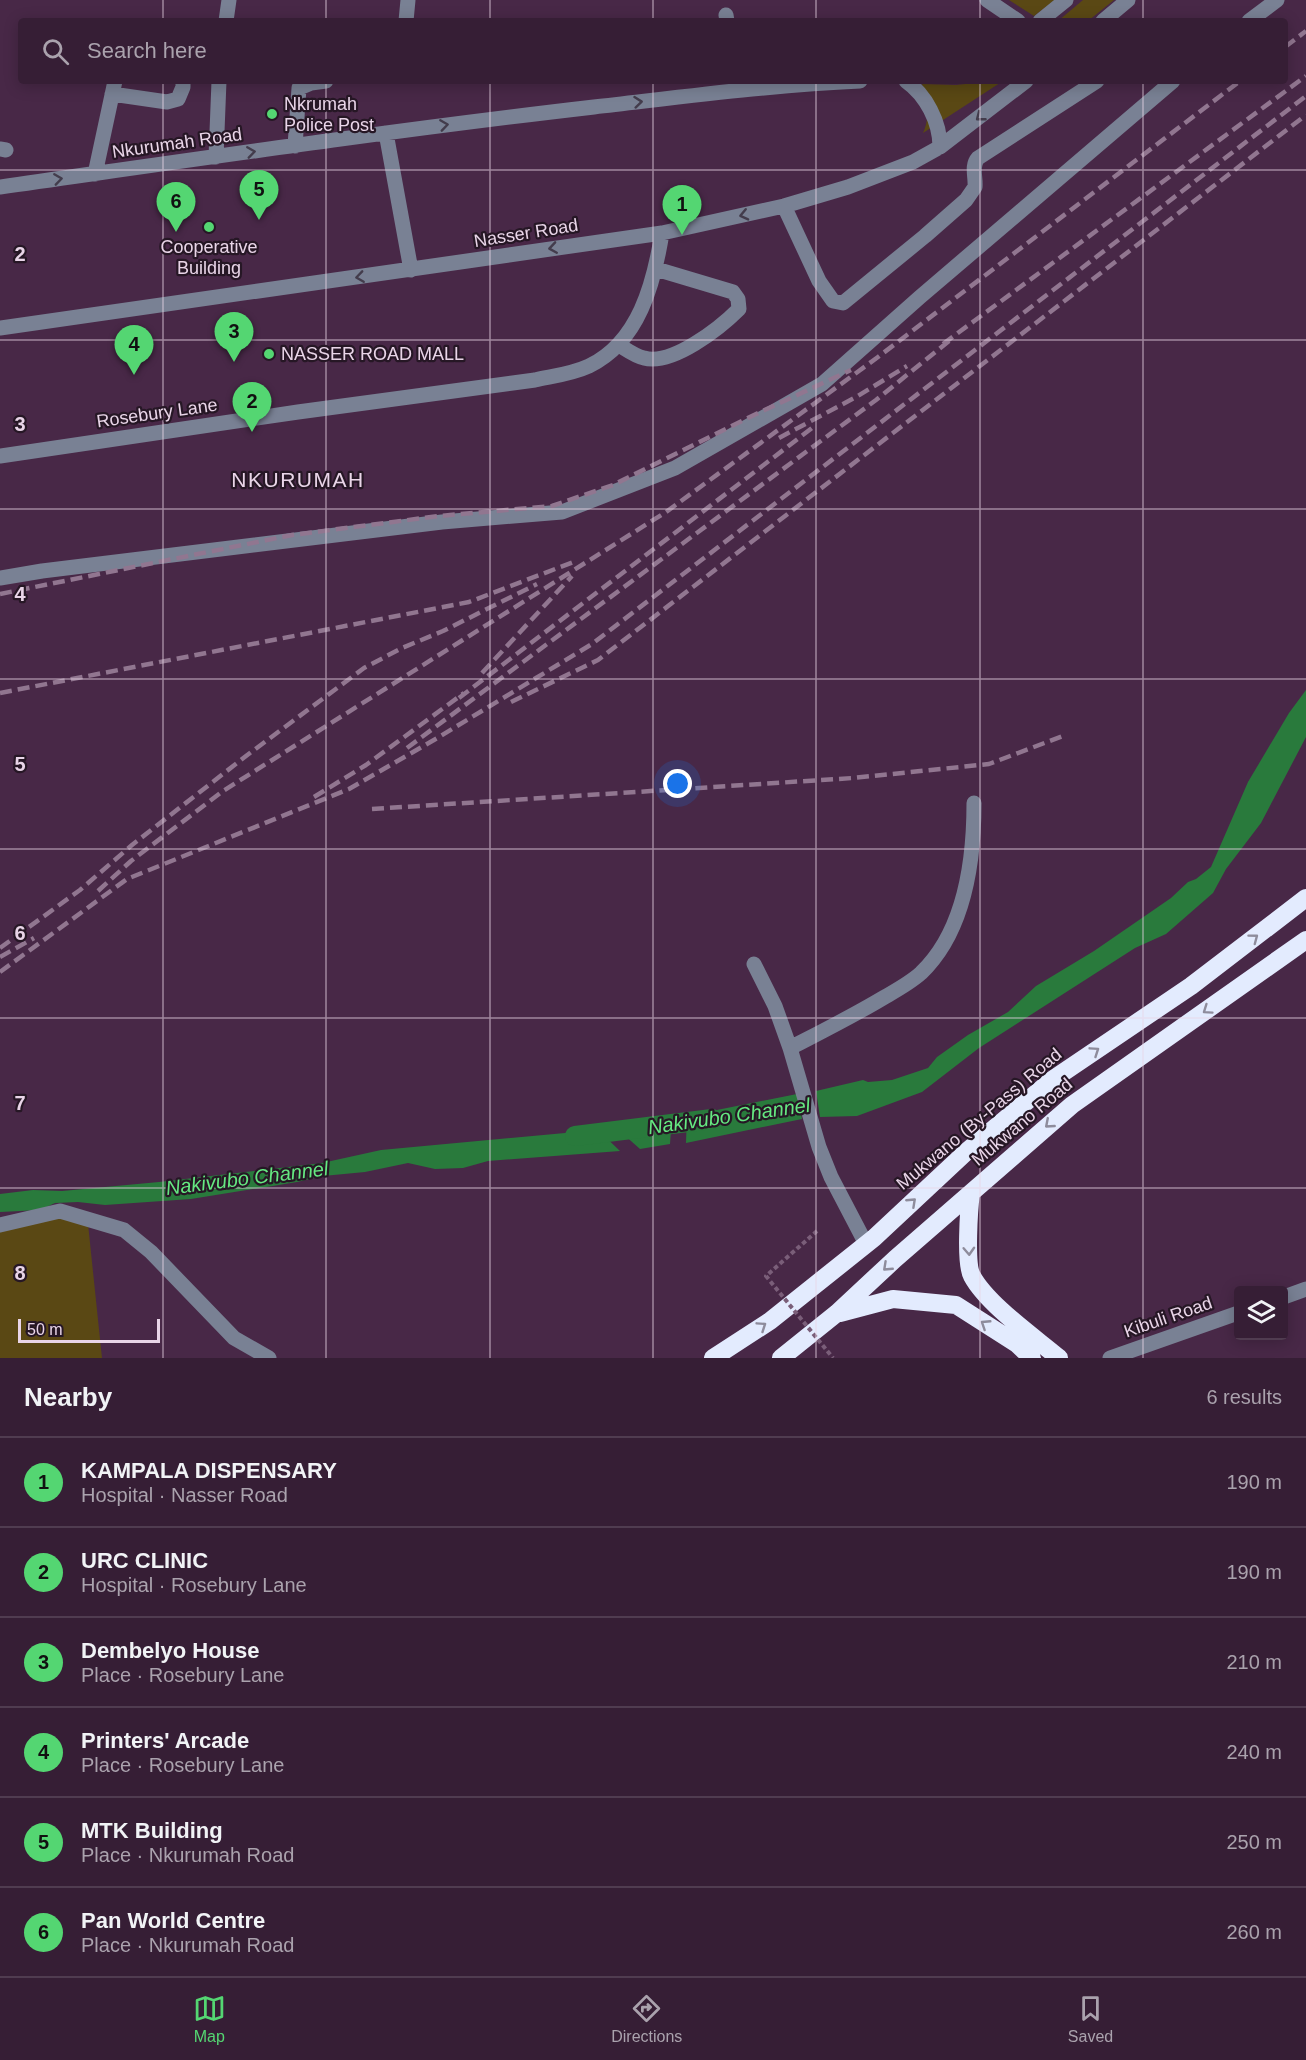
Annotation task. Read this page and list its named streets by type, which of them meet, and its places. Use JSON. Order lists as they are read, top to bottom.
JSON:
{
  "streets": {
    "highway": ["Mukwano (By-Pass) Road", "Mukwano Road"],
    "street": [
      "Nkurumah Road",
      "Nasser Road",
      "Rosebury Lane",
      "Kibuli Road"
    ]
  },
  "crossings": [
    ["Nasser Road", "Rosebury Lane"]
  ],
  "one_way": [
    "Nkurumah Road",
    "Nasser Road",
    "Mukwano (By-Pass) Road",
    "Mukwano Road"
  ],
  "districts": ["NKURUMAH"],
  "water": ["Nakivubo Channel"],
  "places": ["Nkrumah Police Post", "Cooperative Building", "NASSER ROAD MALL"],
  "scale_bar": "50 m",
  "page": {
    "search": "Search here",
    "pins": [
      "5",
      "6",
      "1",
      "3",
      "4",
      "2"
    ],
    "scale": "50 m",
    "heading": ["Nearby", "6 results"],
    "list": [
      {
        "mark": "1",
        "name": "KAMPALA DISPENSARY",
        "note": "Hospital · Nasser Road",
        "value": "190 m"
      },
      {
        "mark": "2",
        "name": "URC CLINIC",
        "note": "Hospital · Rosebury Lane",
        "value": "190 m"
      },
      {
        "mark": "3",
        "name": "Dembelyo House",
        "note": "Place · Rosebury Lane",
        "value": "210 m"
      },
      {
        "mark": "4",
        "name": "Printers' Arcade",
        "note": "Place · Rosebury Lane",
        "value": "240 m"
      },
      {
        "mark": "5",
        "name": "MTK Building",
        "note": "Place · Nkurumah Road",
        "value": "250 m"
      },
      {
        "mark": "6",
        "name": "Pan World Centre",
        "note": "Place · Nkurumah Road",
        "value": "260 m"
      }
    ],
    "nav": ["Map", "Directions", "Saved"]
  },
  "grid": {
    "rows": [
      "2",
      "3",
      "4",
      "5",
      "6",
      "7",
      "8"
    ]
  }
}
